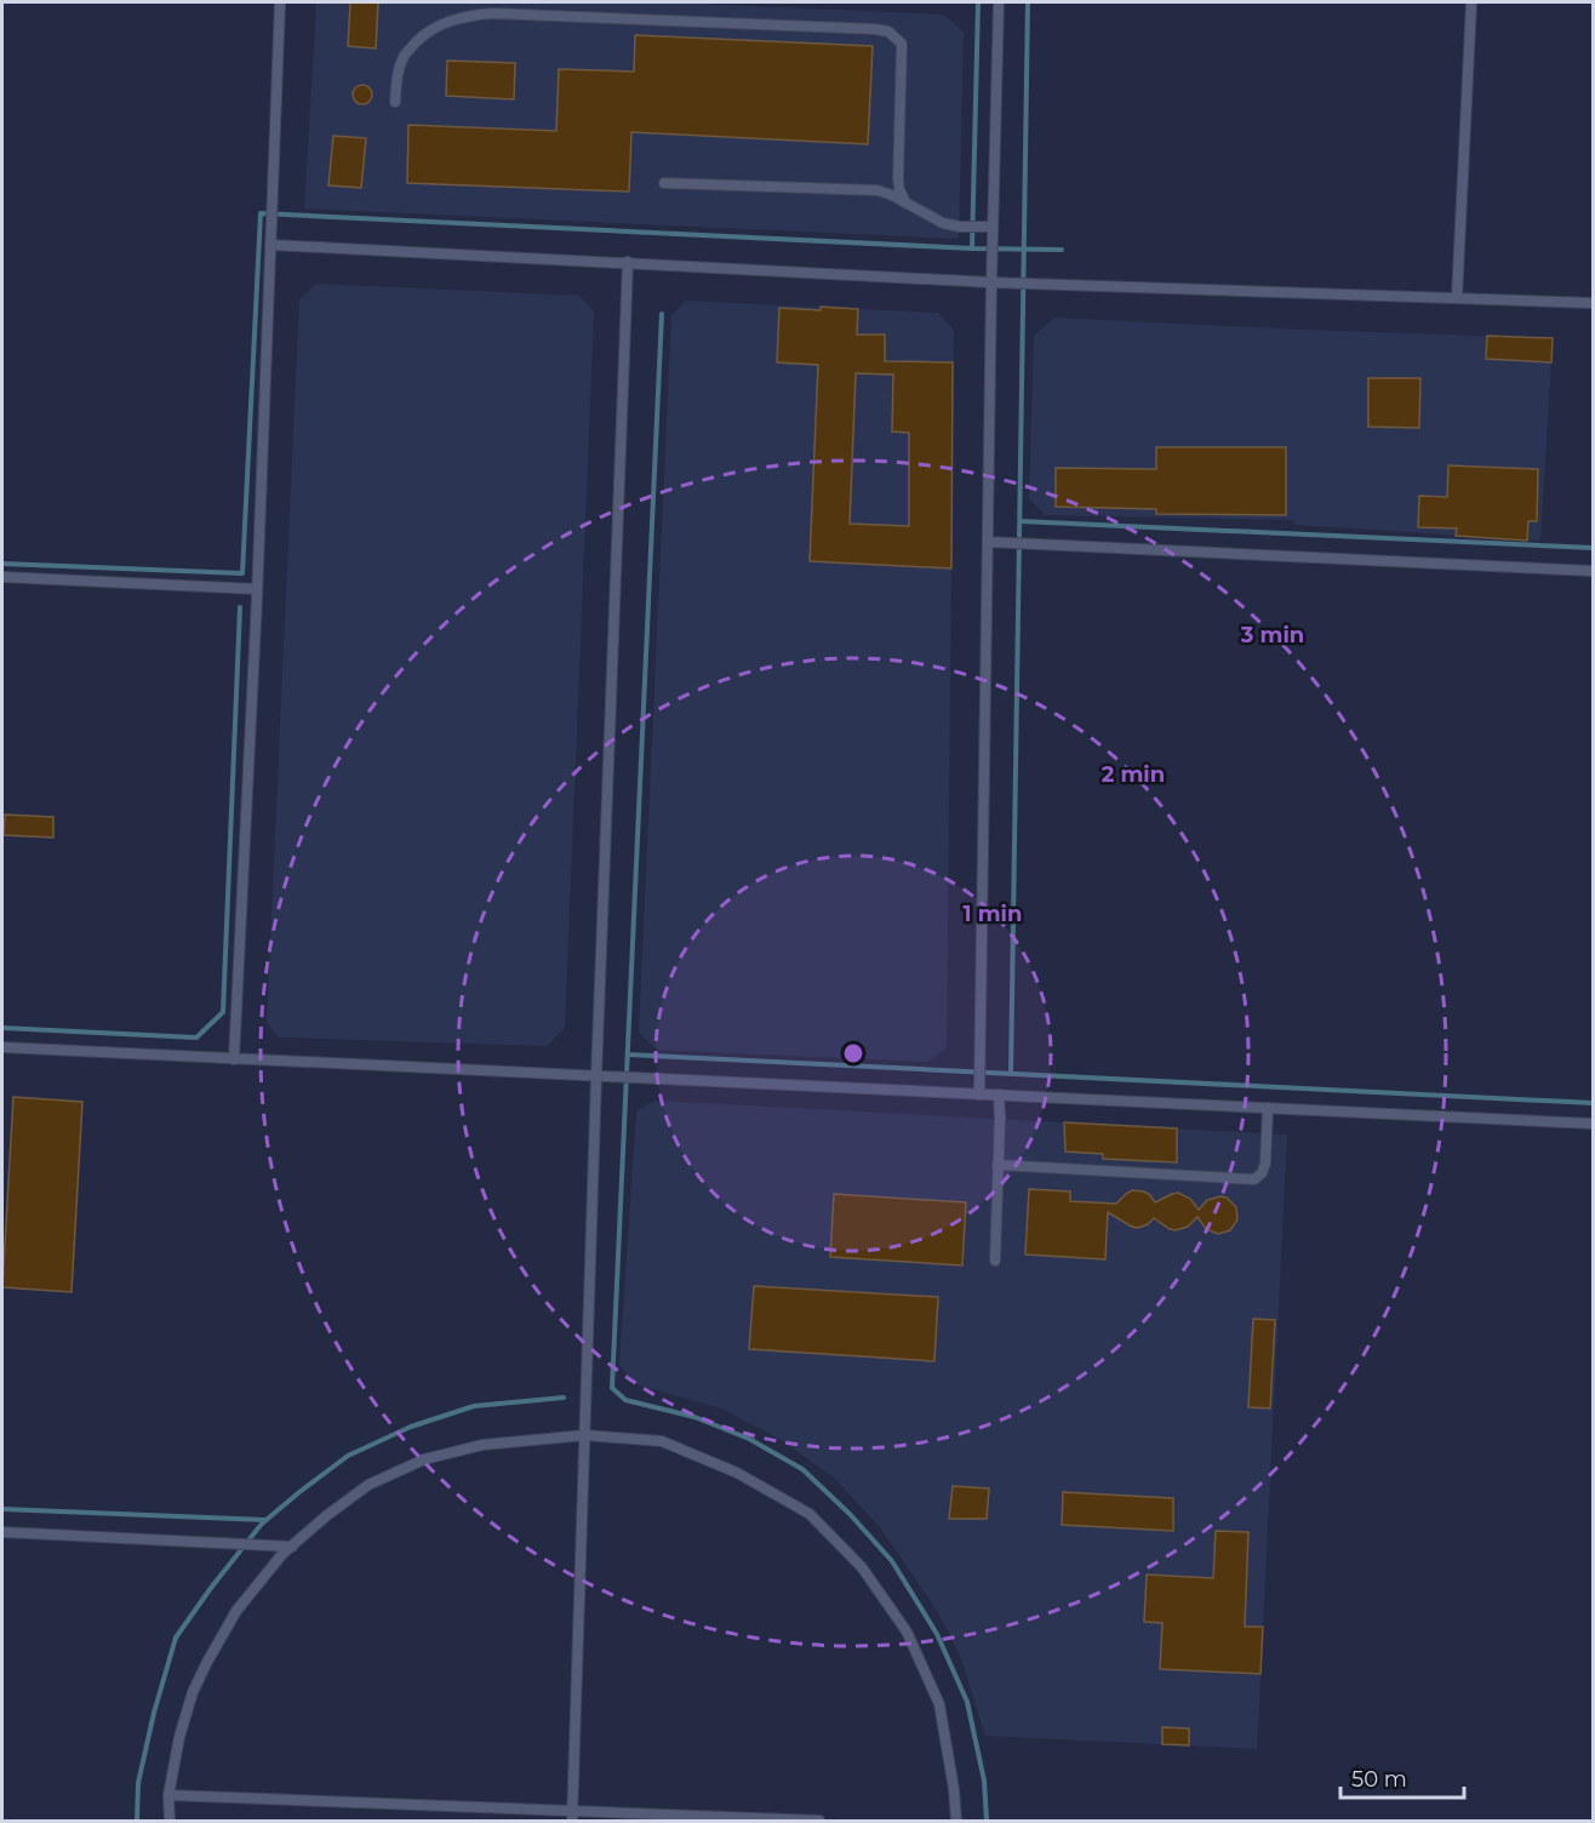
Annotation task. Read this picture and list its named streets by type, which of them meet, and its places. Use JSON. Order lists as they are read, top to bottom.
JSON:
{
  "scale_bar": "50 m",
  "rings": ["3 min", "2 min", "1 min"]
}
